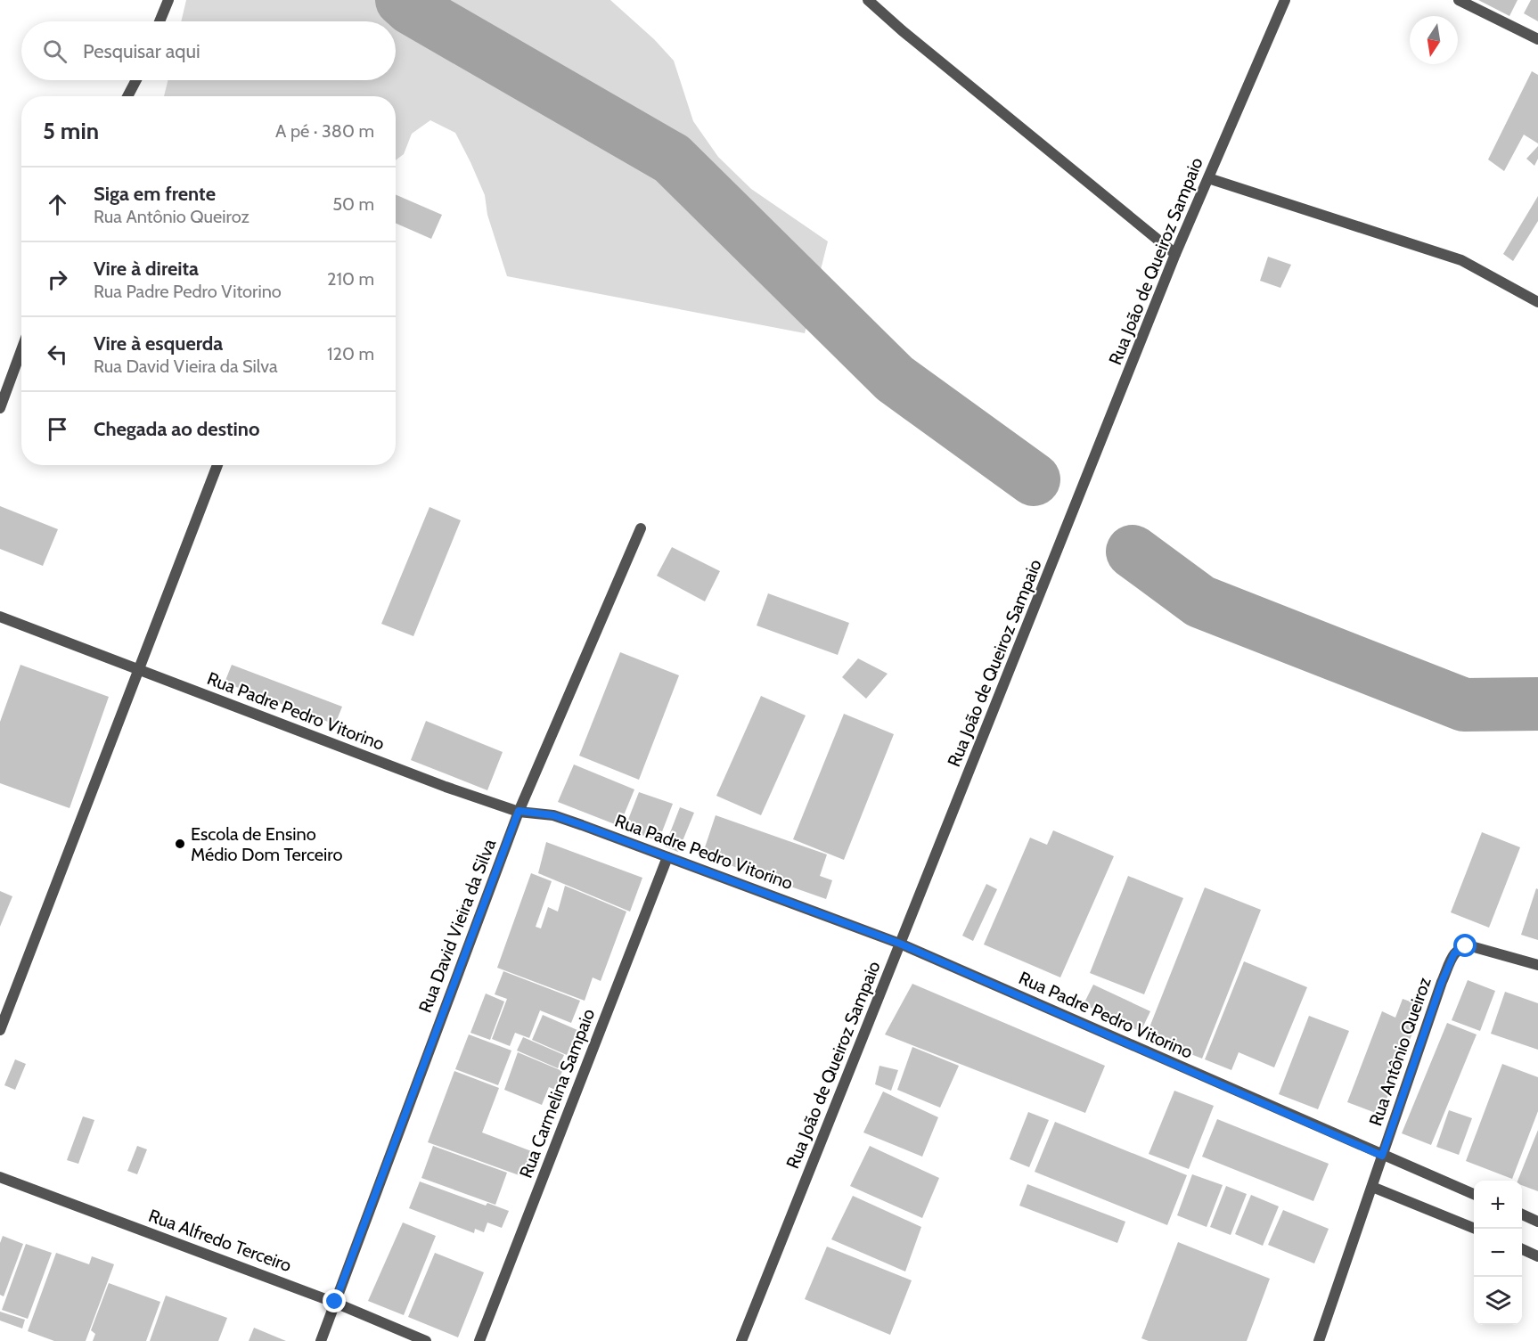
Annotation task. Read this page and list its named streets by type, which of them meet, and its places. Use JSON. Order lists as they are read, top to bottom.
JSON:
{
  "streets": {
    "street": [
      "Rua João de Queiroz Sampaio",
      "Rua Padre Pedro Vitorino",
      "Rua David Vieira da Silva",
      "Rua Antônio Queiroz",
      "Rua Carmelina Sampaio",
      "Rua Alfredo Terceiro"
    ]
  },
  "crossings": [
    ["Rua João de Queiroz Sampaio", "Rua Padre Pedro Vitorino"],
    ["Rua Padre Pedro Vitorino", "Rua David Vieira da Silva"],
    ["Rua Padre Pedro Vitorino", "Rua Antônio Queiroz"],
    ["Rua Padre Pedro Vitorino", "Rua Carmelina Sampaio"],
    ["Rua David Vieira da Silva", "Rua Alfredo Terceiro"]
  ],
  "places": ["Escola de Ensino Médio Dom Terceiro"],
  "north": "bottom",
  "page": {
    "search": "Pesquisar aqui",
    "heading": ["5 min", "A pé · 380 m"],
    "list": [
      ["Siga em frente", "Rua Antônio Queiroz", "50 m"],
      ["Vire à direita", "Rua Padre Pedro Vitorino", "210 m"],
      ["Vire à esquerda", "Rua David Vieira da Silva", "120 m"],
      "Chegada ao destino"
    ],
    "map_buttons": ["+", "−"]
  }
}
